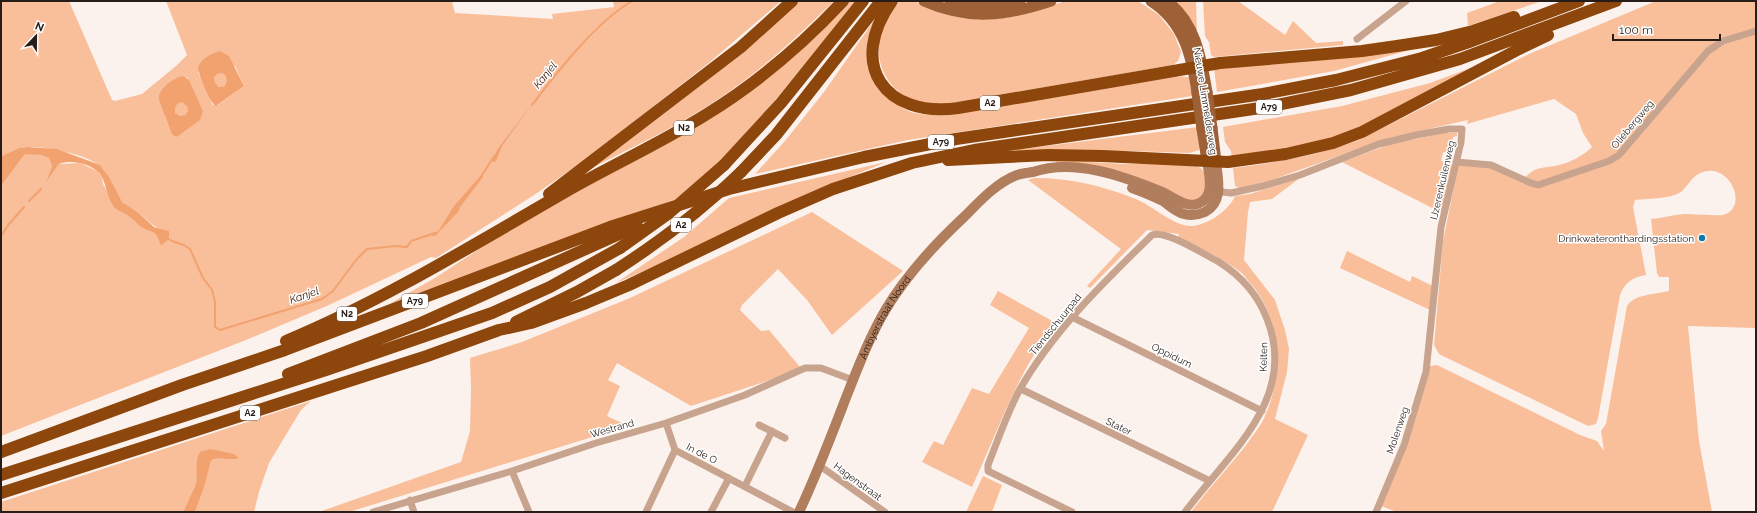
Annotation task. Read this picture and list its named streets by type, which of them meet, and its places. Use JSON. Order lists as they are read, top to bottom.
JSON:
{
  "streets": {
    "highway": ["A2", "A79", "N2"],
    "main road": ["Nieuwe Limmelderweg"],
    "street": [
      "Oliebergweg",
      "IJzerenkuilenweg",
      "Ambyerstraat Noord",
      "Tiendschuurpad",
      "Oppidum",
      "Kelten",
      "Stater",
      "Westrand",
      "Molenweg",
      "In de O",
      "Hagenstraat"
    ]
  },
  "crossings": [
    ["Nieuwe Limmelderweg", "A2"],
    ["Nieuwe Limmelderweg", "A79"],
    ["A2", "A79"],
    ["A79", "N2"],
    ["Oliebergweg", "IJzerenkuilenweg"],
    ["IJzerenkuilenweg", "Ambyerstraat Noord"],
    ["IJzerenkuilenweg", "Molenweg"],
    ["Ambyerstraat Noord", "Westrand"],
    ["Ambyerstraat Noord", "Hagenstraat"],
    ["Tiendschuurpad", "Oppidum"],
    ["Tiendschuurpad", "Kelten"],
    ["Tiendschuurpad", "Stater"],
    ["Oppidum", "Kelten"],
    ["Kelten", "Stater"],
    ["Westrand", "In de O"]
  ],
  "water": ["Kanjel"],
  "places": ["Drinkwateronthardingsstation"],
  "scale_bar": "100 m",
  "north": "top"
}
